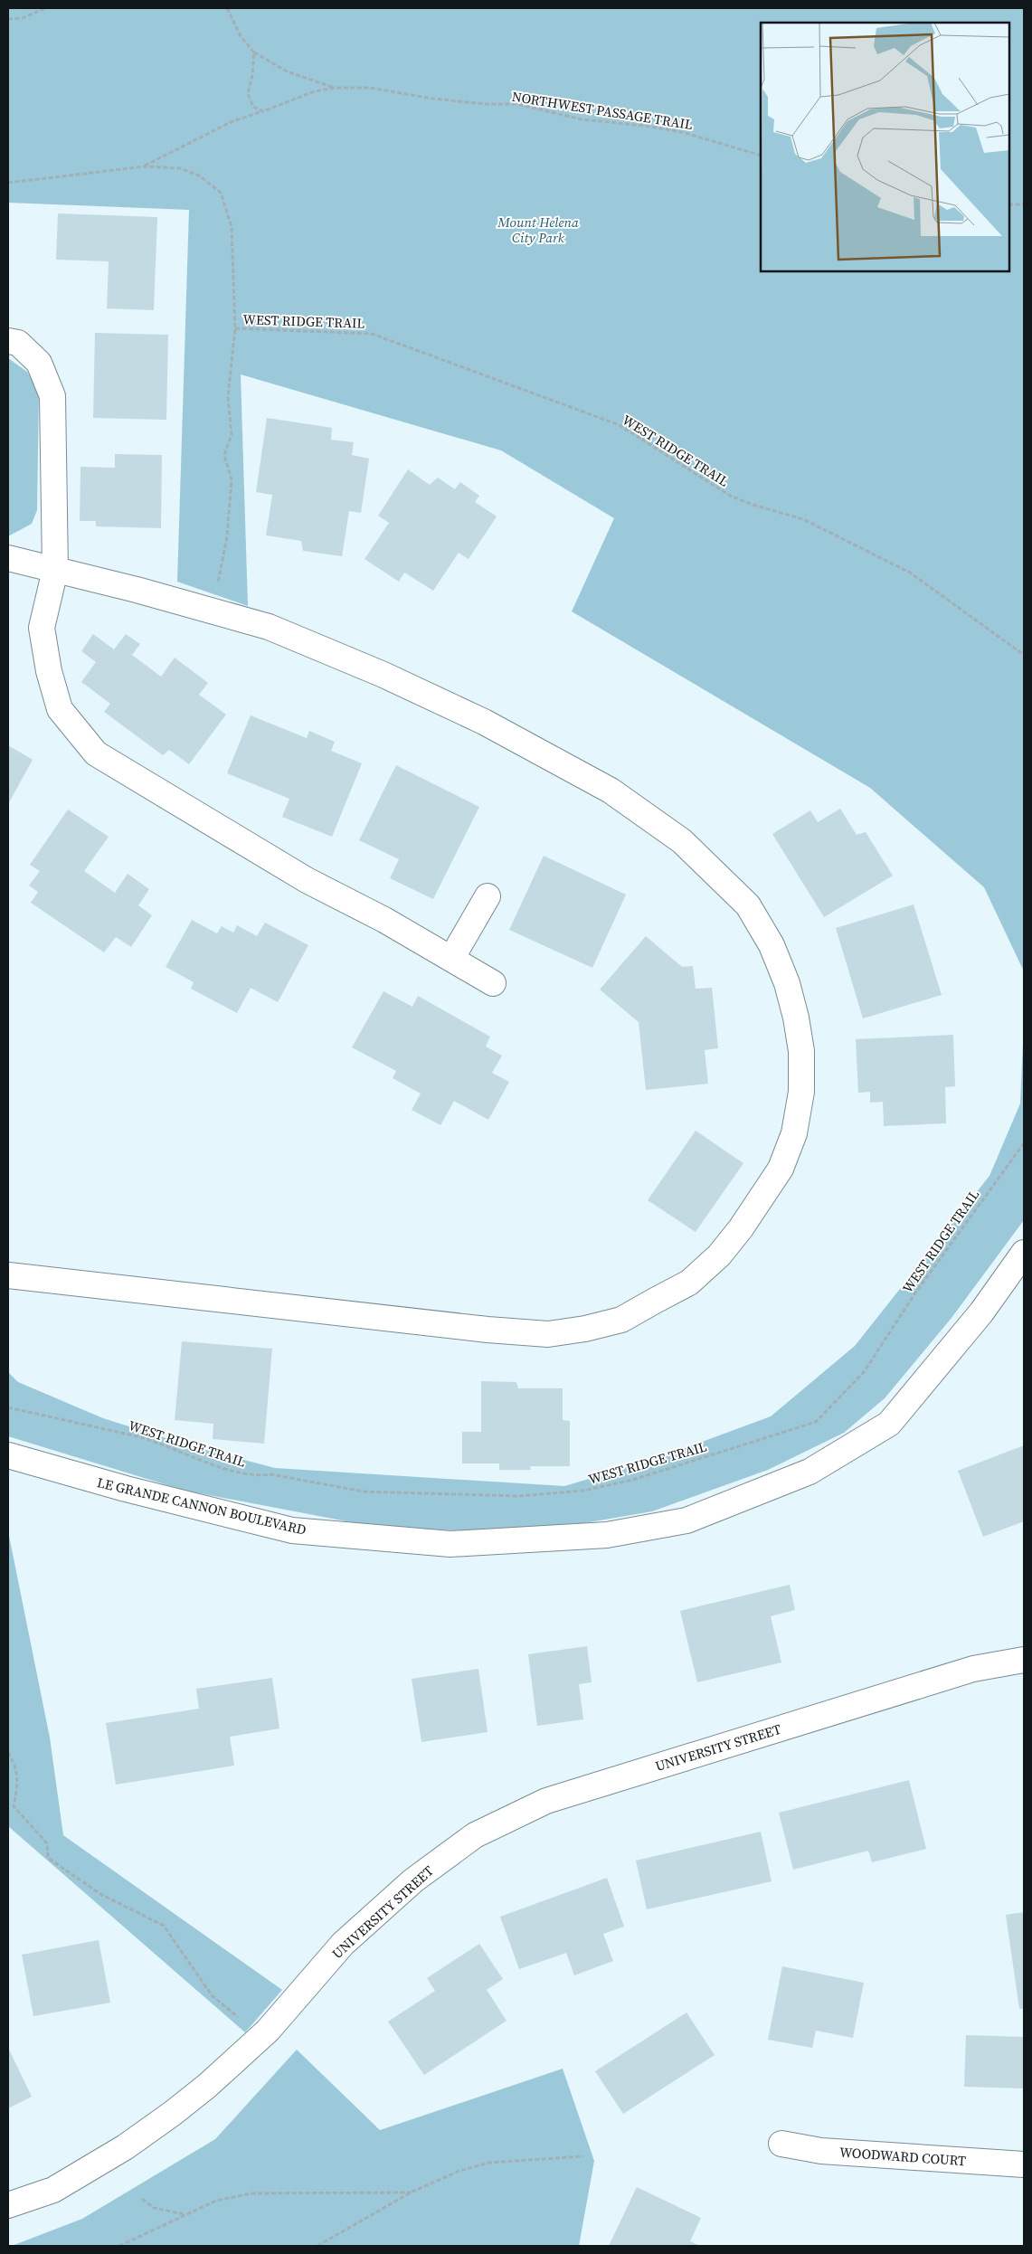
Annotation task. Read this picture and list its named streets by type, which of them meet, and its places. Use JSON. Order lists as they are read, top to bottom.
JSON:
{
  "streets": {
    "street": ["LE GRANDE CANNON BOULEVARD", "UNIVERSITY STREET", "WOODWARD COURT"],
    "path": ["NORTHWEST PASSAGE TRAIL", "WEST RIDGE TRAIL"]
  },
  "parks": ["Mount Helena City Park"]
}
